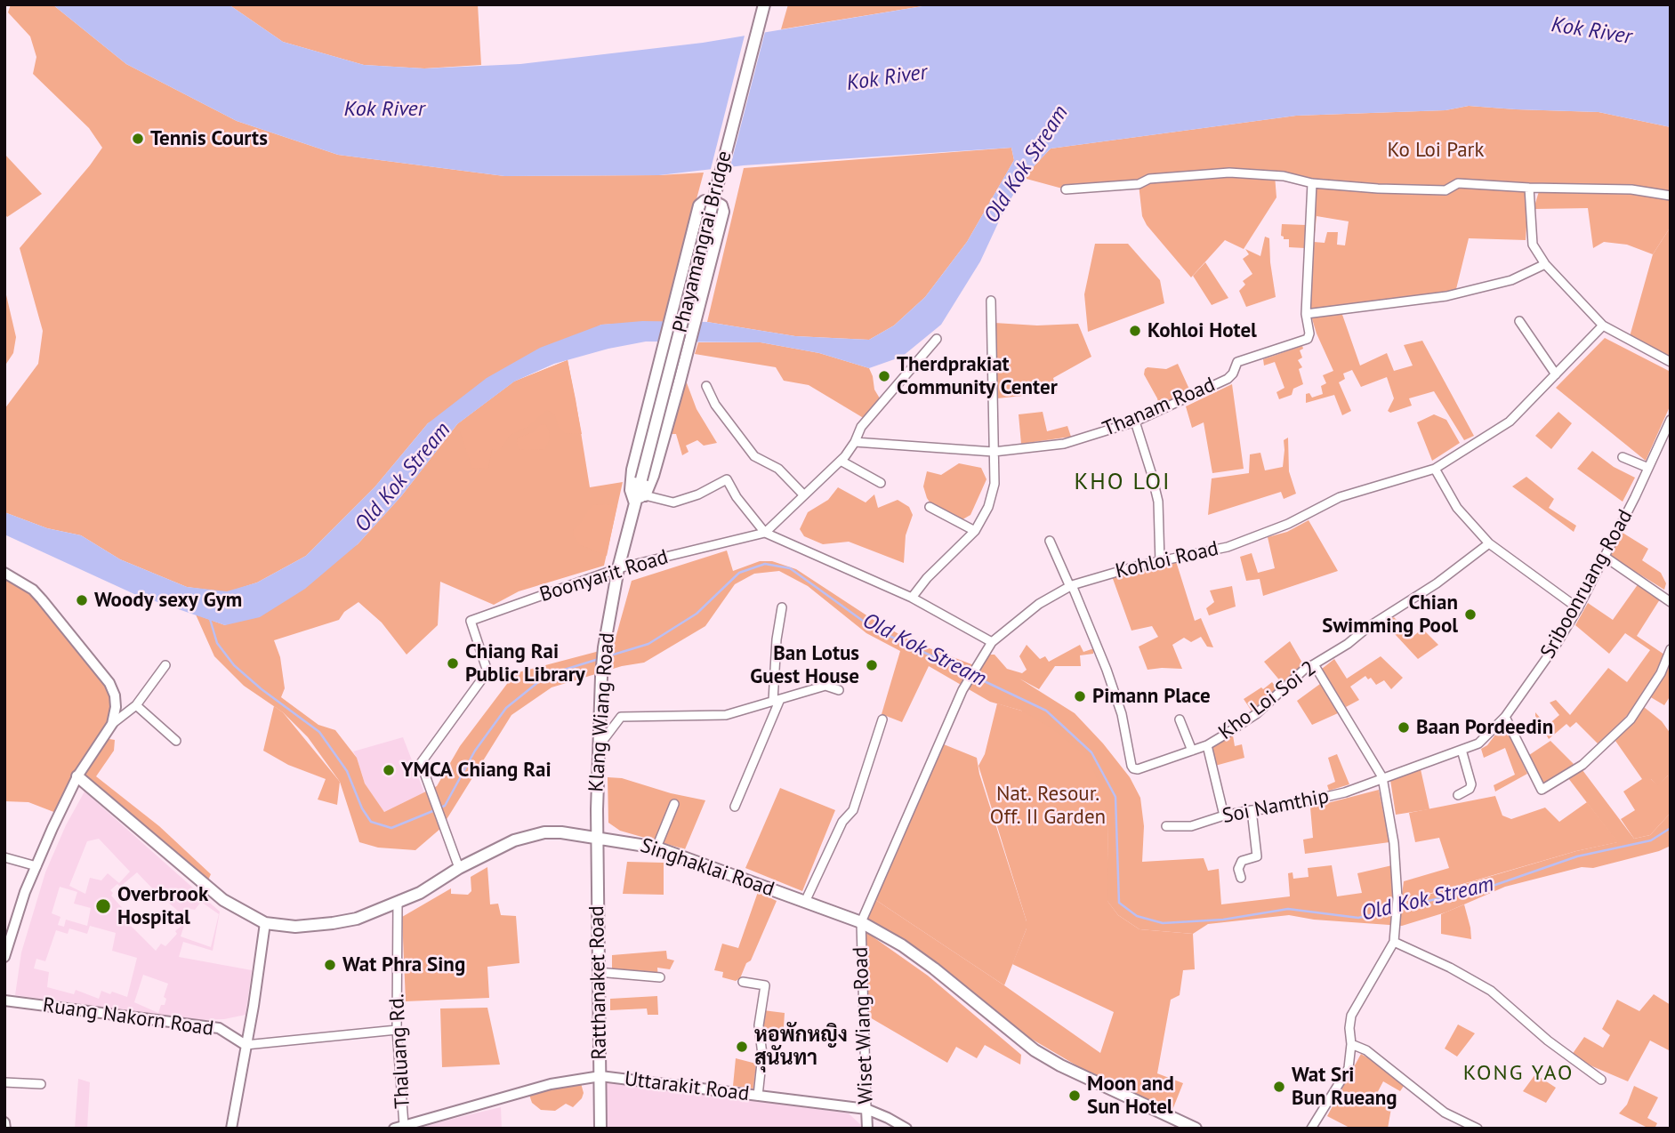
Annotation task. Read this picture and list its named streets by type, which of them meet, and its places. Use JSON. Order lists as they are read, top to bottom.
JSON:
{
  "streets": {
    "main road": [
      "Phayamangrai Bridge",
      "Klang Wiang Road",
      "Singhaklai Road",
      "Ratthanaket Road"
    ],
    "street": [
      "Thanam Road",
      "Kohloi Road",
      "Boonyarit Road",
      "Sriboonruang Road",
      "Kho Loi Soi 2",
      "Soi Namthip",
      "Ruang Nakorn Road",
      "Wiset Wiang Road",
      "Thaluang Rd.",
      "Uttarakit Road"
    ]
  },
  "crossings": [
    ["Phayamangrai Bridge", "Klang Wiang Road"],
    ["Kohloi Road", "Kho Loi Soi 2"],
    ["Kohloi Road", "Singhaklai Road"],
    ["Kohloi Road", "Wiset Wiang Road"],
    ["Boonyarit Road", "Klang Wiang Road"],
    ["Boonyarit Road", "Singhaklai Road"],
    ["Sriboonruang Road", "Soi Namthip"],
    ["Klang Wiang Road", "Singhaklai Road"],
    ["Klang Wiang Road", "Ratthanaket Road"],
    ["Singhaklai Road", "Ratthanaket Road"],
    ["Singhaklai Road", "Wiset Wiang Road"],
    ["Singhaklai Road", "Thaluang Rd."],
    ["Ratthanaket Road", "Uttarakit Road"],
    ["Wiset Wiang Road", "Uttarakit Road"],
    ["Thaluang Rd.", "Uttarakit Road"]
  ],
  "districts": ["KHO LOI", "KONG YAO"],
  "water": ["Kok River", "Old Kok Stream"],
  "parks": ["Ko Loi Park", "Nat. Resour. Off. II Garden"],
  "places": [
    "Tennis Courts",
    "Kohloi Hotel",
    "Therdprakiat Community Center",
    "Woody sexy Gym",
    "Chian Swimming Pool",
    "Chiang Rai Public Library",
    "Ban Lotus Guest House",
    "Pimann Place",
    "Baan Pordeedin",
    "YMCA Chiang Rai",
    "Overbrook Hospital",
    "Wat Phra Sing",
    "หอพักหญิง สุนันทา",
    "Wat Sri Bun Rueang",
    "Moon and Sun Hotel"
  ]
}
